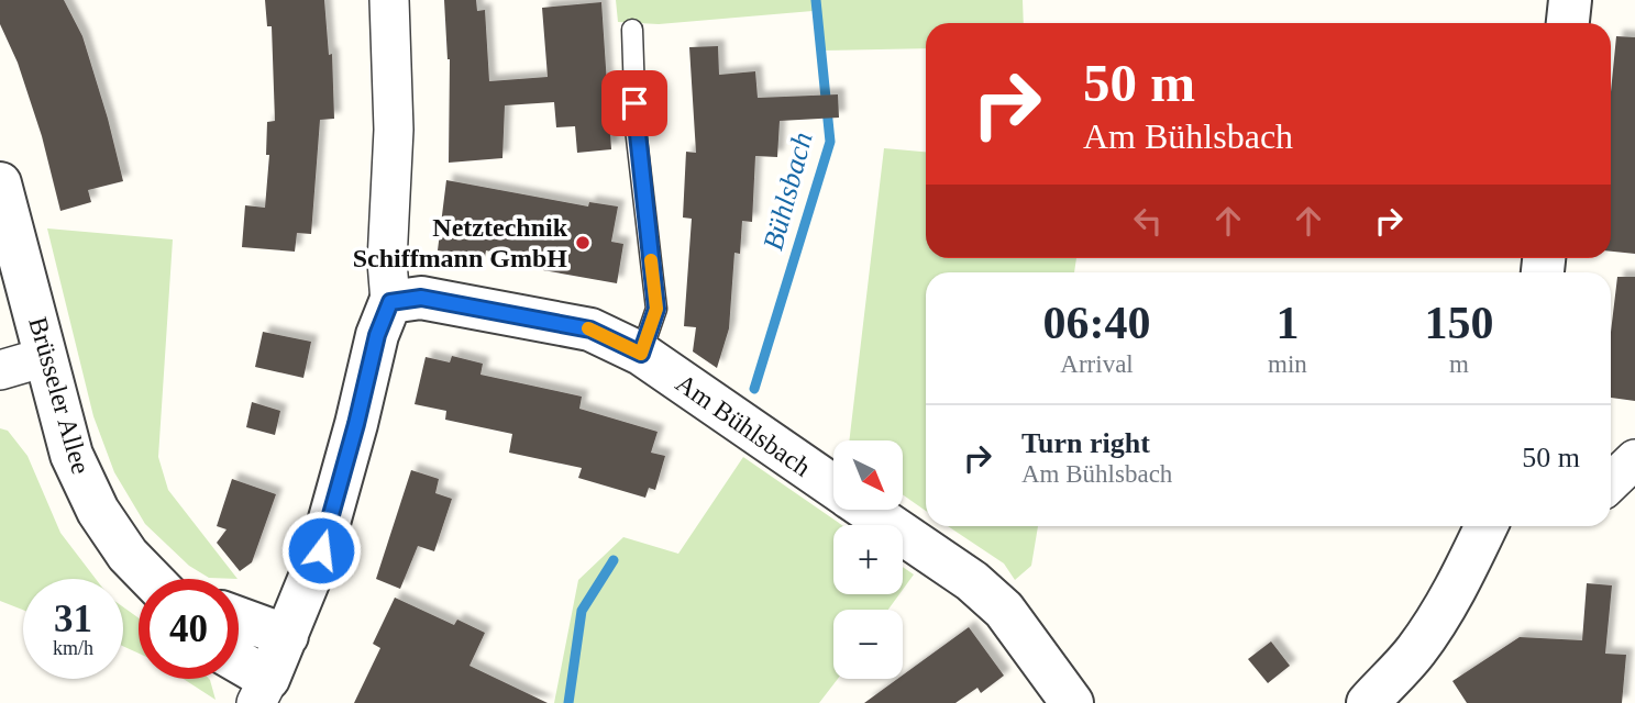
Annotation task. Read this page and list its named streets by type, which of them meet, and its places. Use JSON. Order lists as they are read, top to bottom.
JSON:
{
  "streets": {
    "street": ["Brüsseler Allee", "Am Bühlsbach"]
  },
  "water": ["Bühlsbach"],
  "places": ["Netztechnik Schiffmann GmbH"],
  "north": "bottom right",
  "page": {
    "turn": ["50 m", "Am Bühlsbach"],
    "eta": [
      "06:40",
      "Arrival",
      "1",
      "min",
      "150",
      "m"
    ],
    "list": [
      {
        "name": "Turn right",
        "note": "Am Bühlsbach",
        "value": "50 m"
      }
    ],
    "map_buttons": ["+", "−"],
    "speed": "31 km/h",
    "limit": "40"
  }
}
